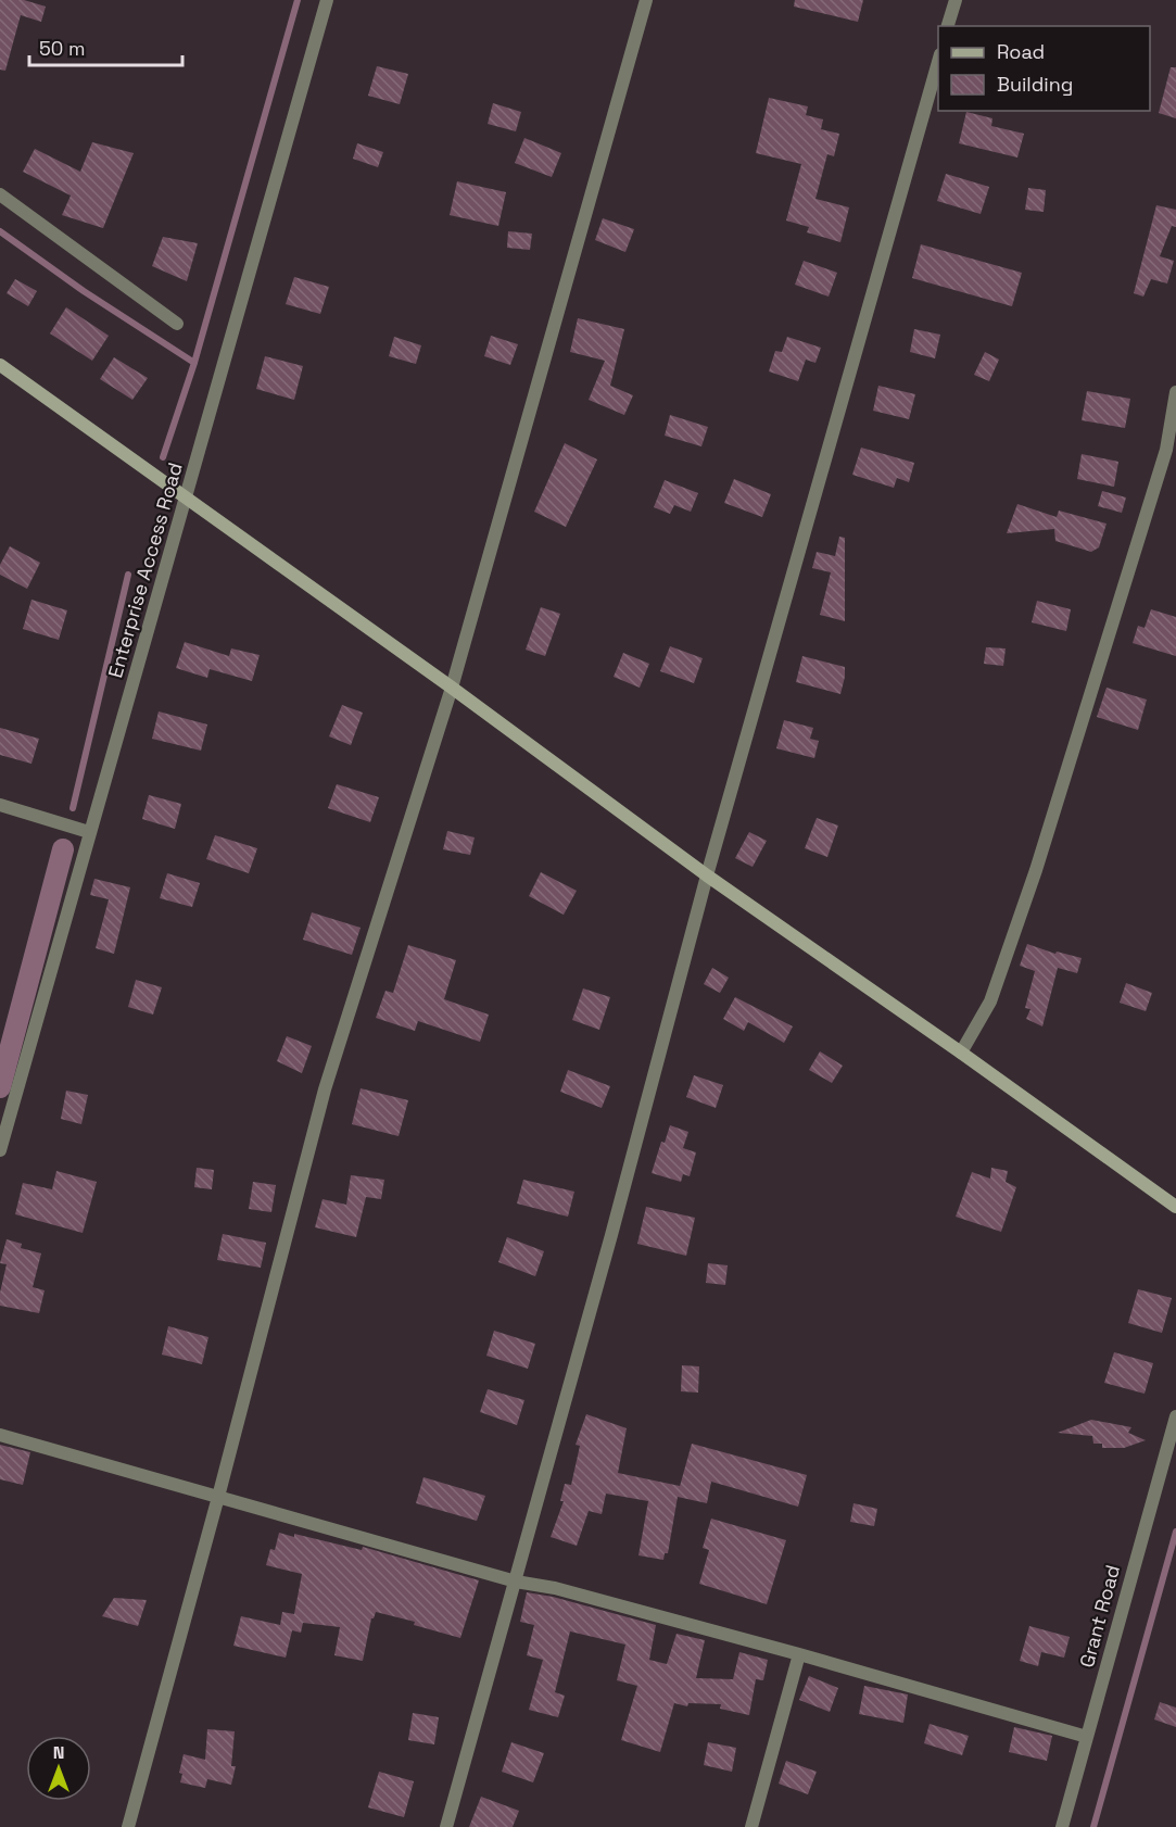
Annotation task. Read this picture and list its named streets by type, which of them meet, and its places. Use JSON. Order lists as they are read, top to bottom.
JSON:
{
  "streets": {
    "street": ["Enterprise Access Road", "Grant Road"]
  },
  "legend": ["Road", "Building"],
  "scale_bar": "50 m",
  "north": "top"
}
